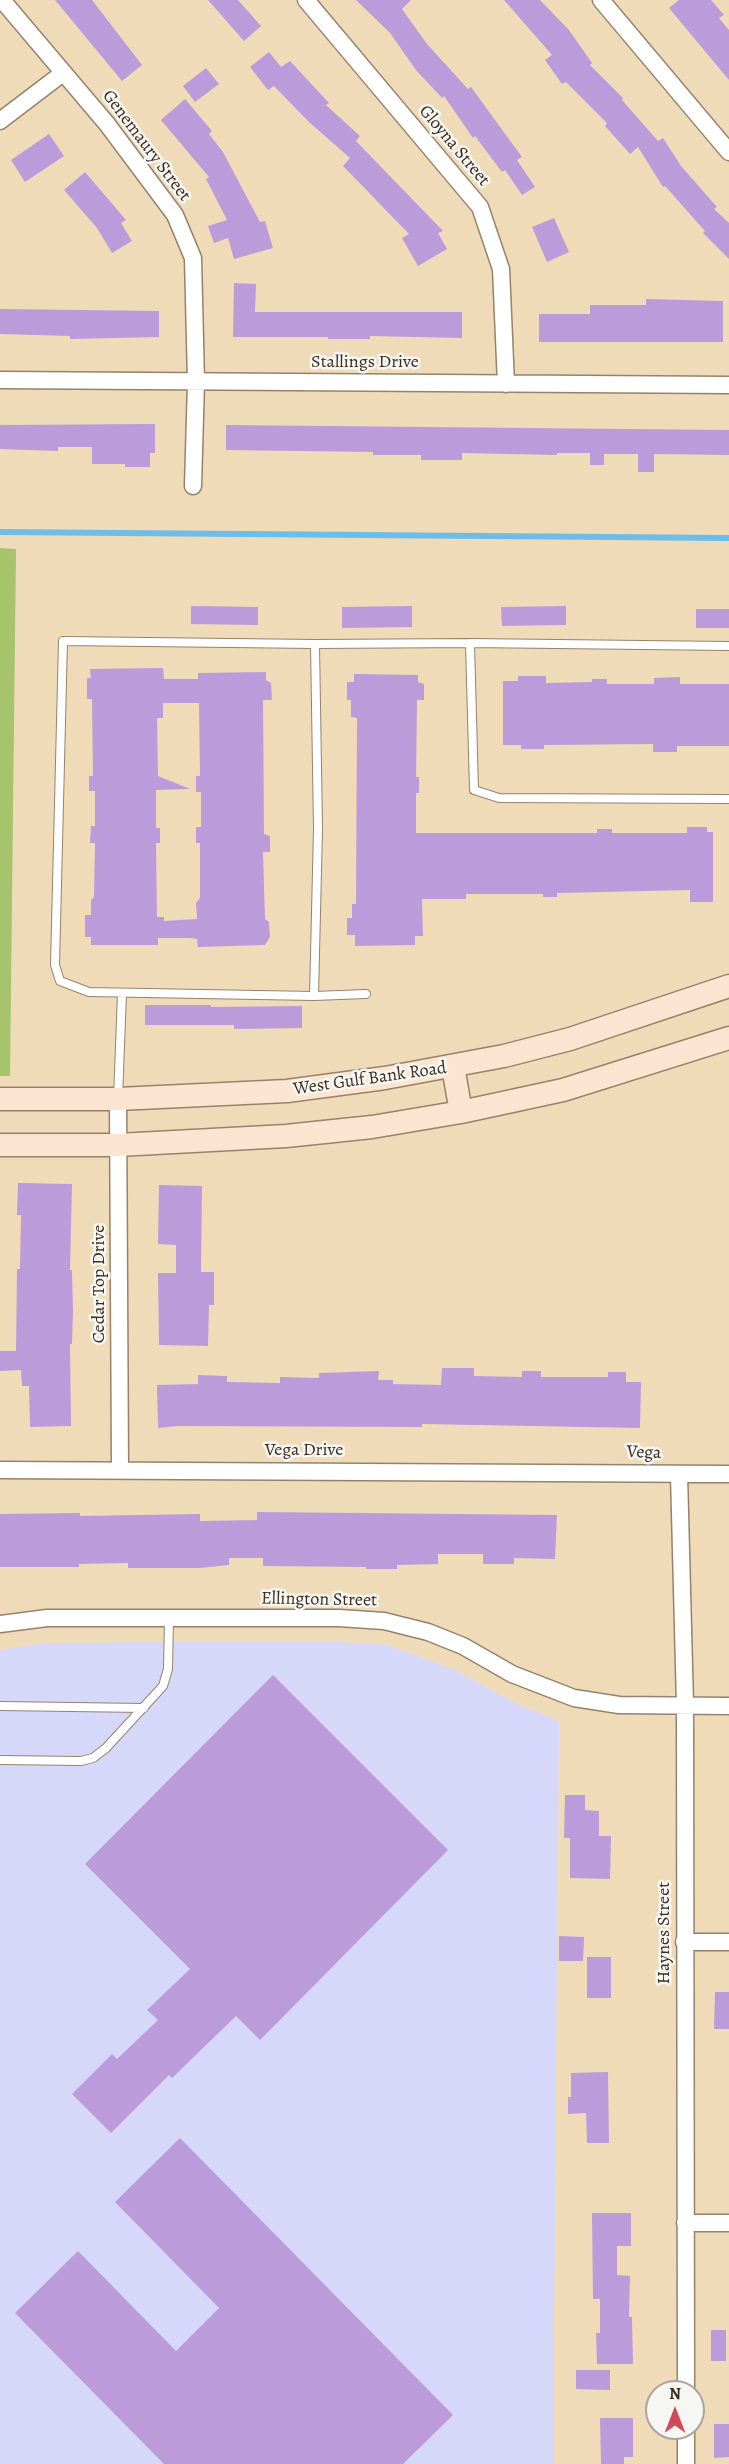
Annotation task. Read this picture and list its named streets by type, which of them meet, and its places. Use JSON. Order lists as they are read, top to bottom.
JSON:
{
  "streets": {
    "main road": ["West Gulf Bank Road"],
    "street": [
      "Genemaury Street",
      "Gloyna Street",
      "Stallings Drive",
      "Cedar Top Drive",
      "Vega Drive",
      "Vega",
      "Ellington Street",
      "Haynes Street"
    ]
  },
  "crossings": [
    ["Genemaury Street", "Stallings Drive"],
    ["Gloyna Street", "Stallings Drive"],
    ["West Gulf Bank Road", "Cedar Top Drive"],
    ["Cedar Top Drive", "Vega Drive"],
    ["Vega Drive", "Vega"],
    ["Vega", "Haynes Street"],
    ["Ellington Street", "Haynes Street"]
  ],
  "north": "top"
}
